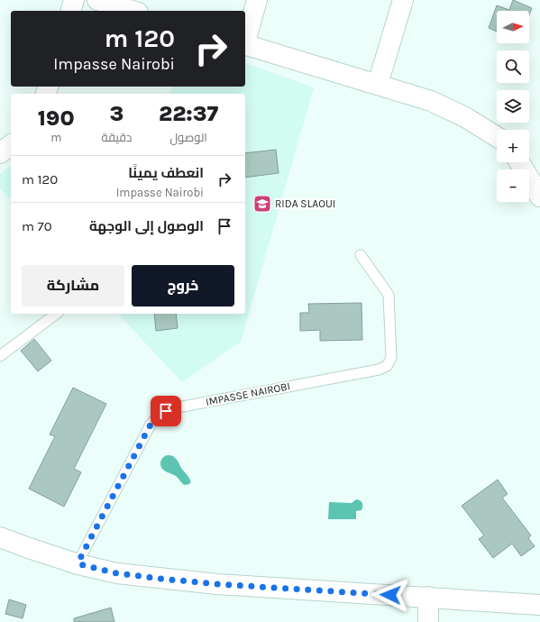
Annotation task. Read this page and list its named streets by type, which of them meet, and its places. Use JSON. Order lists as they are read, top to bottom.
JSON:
{
  "streets": {
    "lane": ["IMPASSE NAIROBI"]
  },
  "places": {
    "school or university": ["RIDA SLAOUI"]
  },
  "north": "right",
  "page": {
    "map_buttons": ["+", "−"],
    "turn": ["120 m", "Impasse Nairobi"],
    "eta": [
      "22:37",
      "الوصول",
      "3",
      "دقيقة",
      "190",
      "m"
    ],
    "list": [
      {
        "name": "انعطف يمينًا",
        "note": "Impasse Nairobi",
        "value": "120 m"
      },
      {
        "name": "الوصول إلى الوجهة",
        "value": "70 m"
      }
    ],
    "buttons": ["خروج", "مشاركة"]
  }
}
